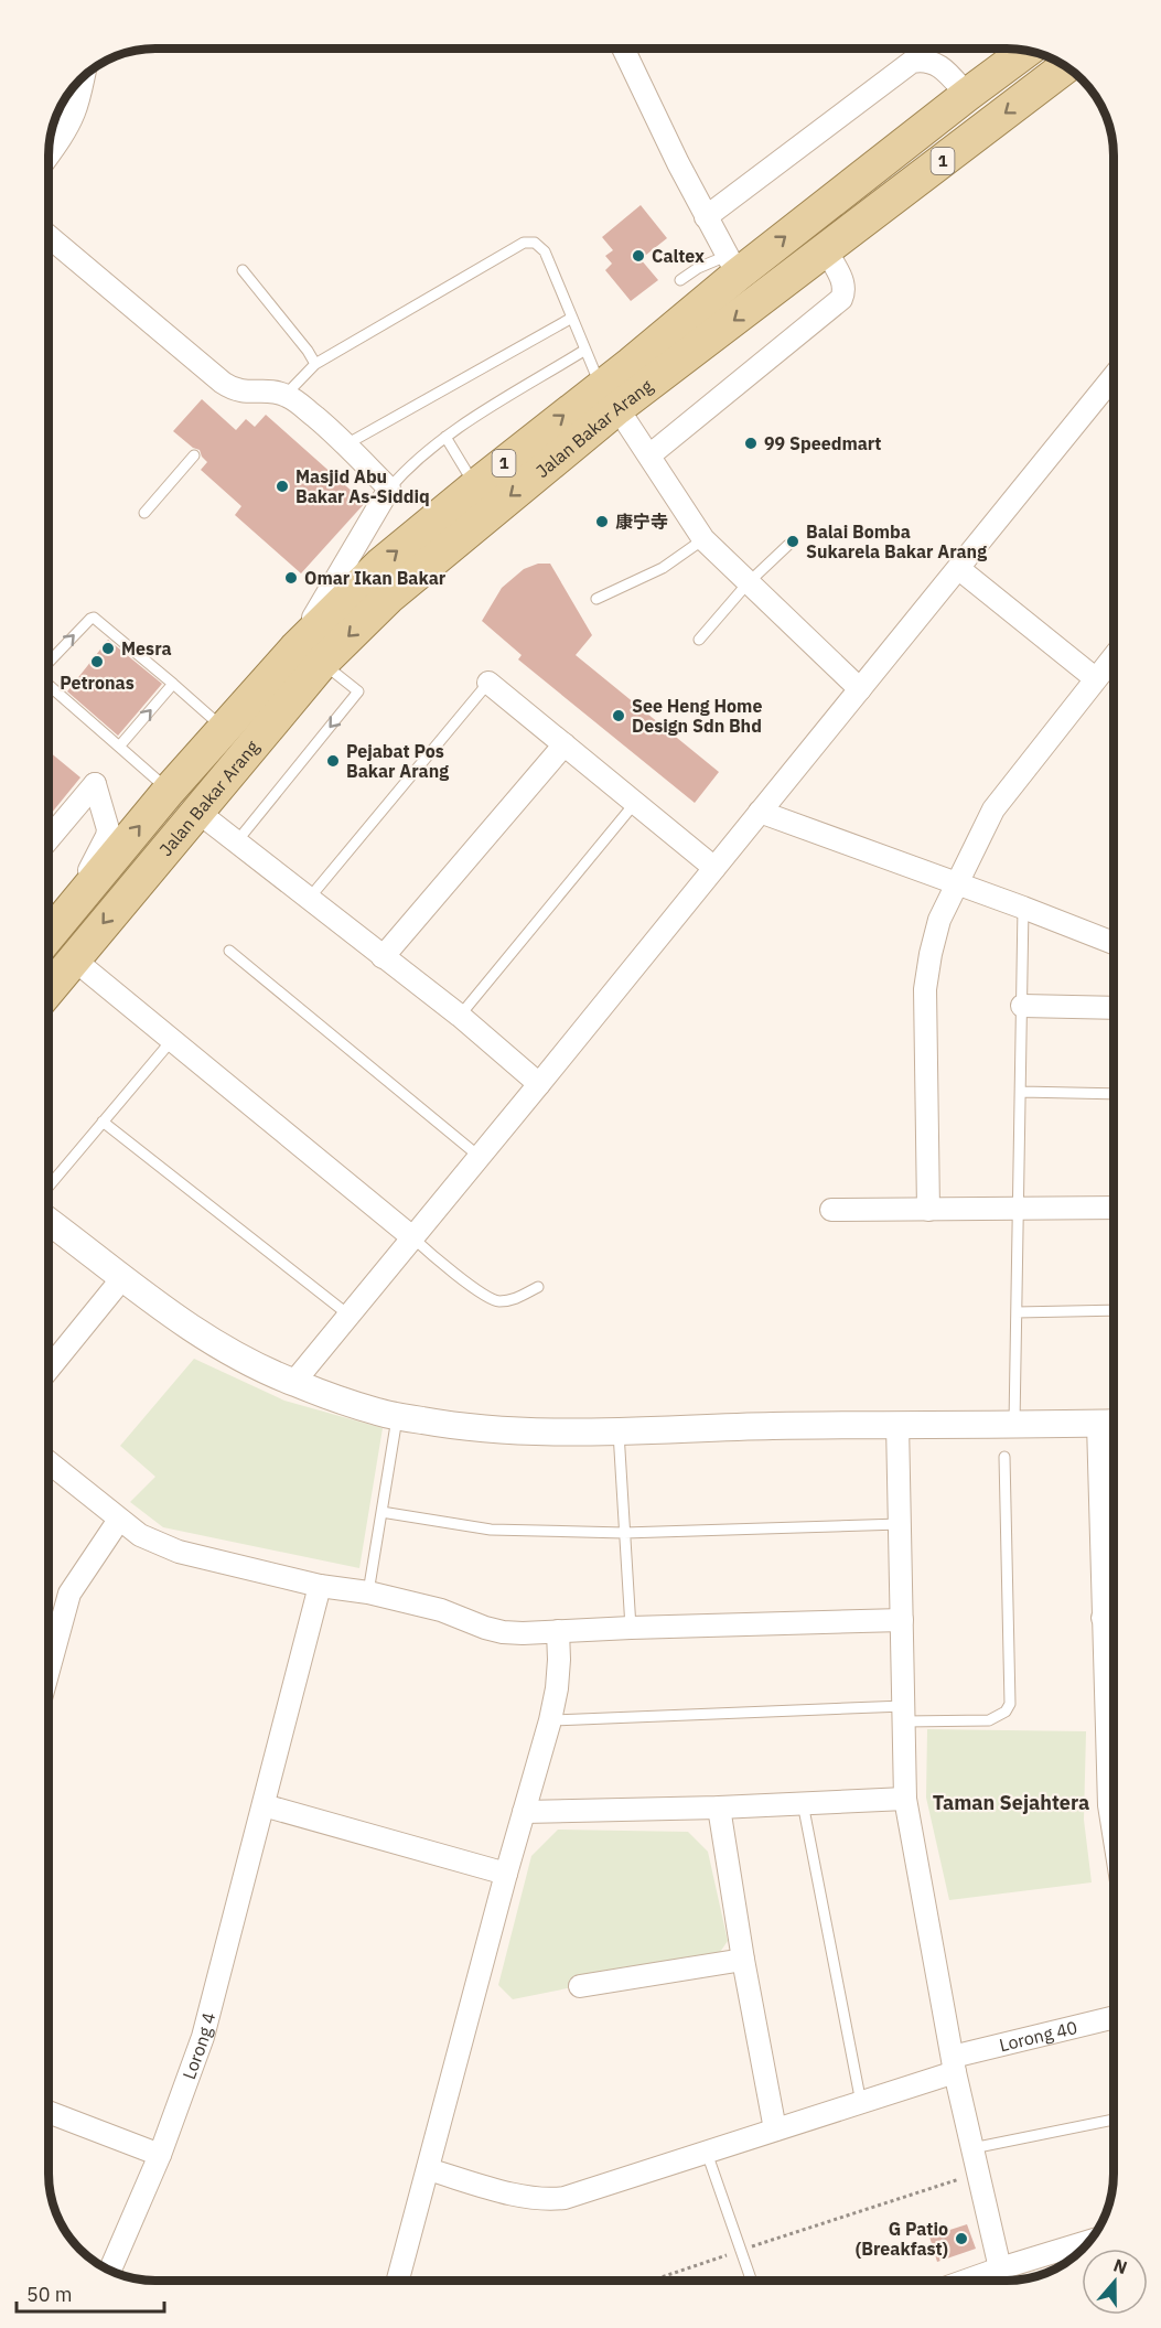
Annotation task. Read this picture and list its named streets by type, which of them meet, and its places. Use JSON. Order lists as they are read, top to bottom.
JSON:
{
  "streets": {
    "main road": ["1", "Jalan Bakar Arang"],
    "street": ["Lorong 40", "Lorong 4"]
  },
  "districts": ["Taman Sejahtera"],
  "places": [
    "Caltex",
    "99 Speedmart",
    "Masjid Abu Bakar As-Siddiq",
    "康宁寺",
    "Balai Bomba Sukarela Bakar Arang",
    "Omar Ikan Bakar",
    "Mesra",
    "Petronas",
    "See Heng Home Design Sdn Bhd",
    "Pejabat Pos Bakar Arang",
    "G Patio (Breakfast)"
  ],
  "scale_bar": "50 m",
  "north": "top"
}
